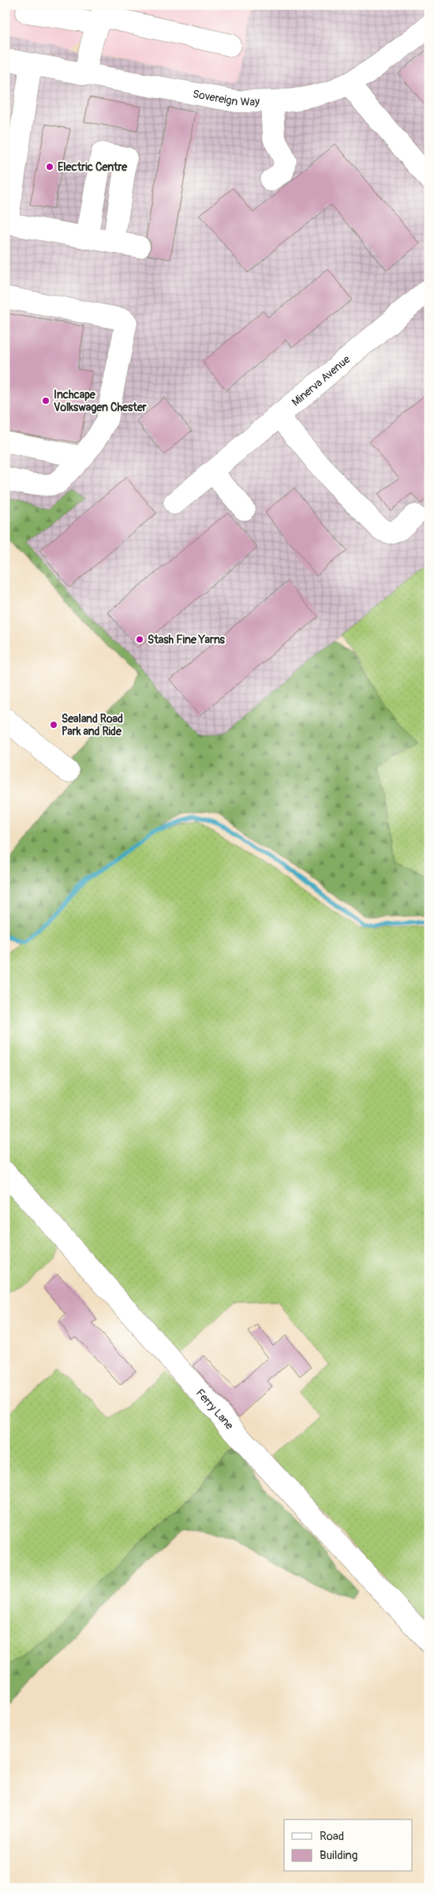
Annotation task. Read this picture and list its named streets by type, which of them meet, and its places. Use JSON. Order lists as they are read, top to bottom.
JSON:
{
  "streets": {
    "street": ["Sovereign Way", "Minerva Avenue", "Ferry Lane"]
  },
  "places": [
    "Electric Centre",
    "Inchcape Volkswagen Chester",
    "Stash Fine Yarns",
    "Sealand Road Park and Ride"
  ],
  "legend": ["Road", "Building"]
}
